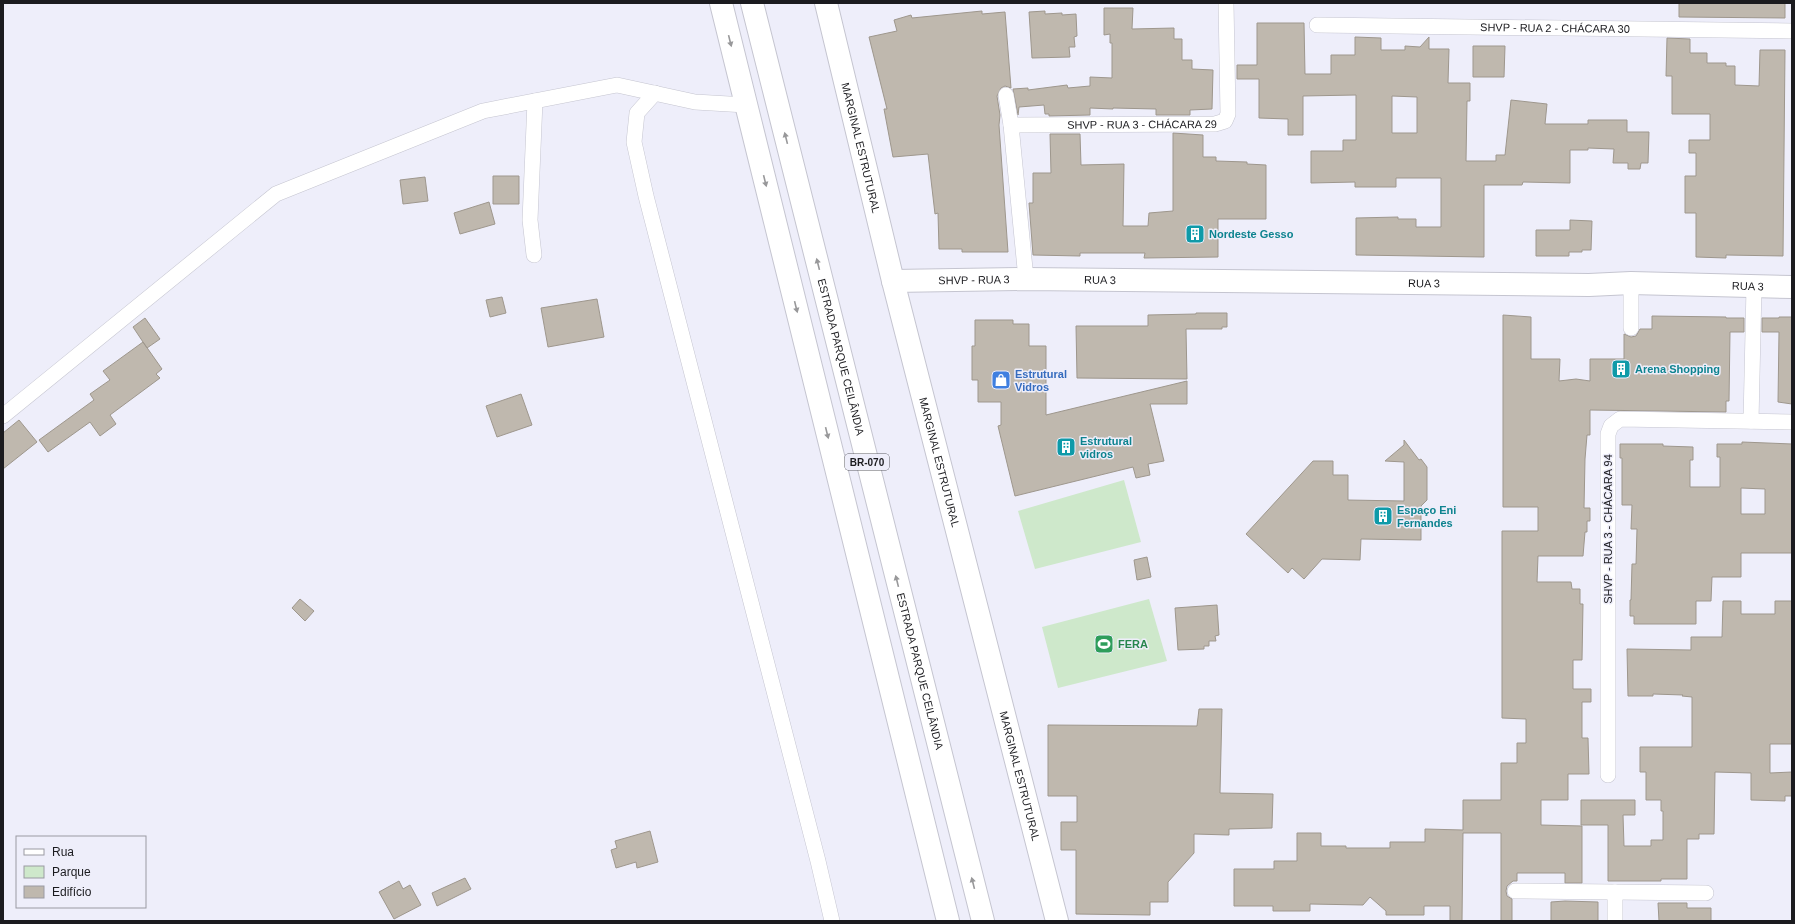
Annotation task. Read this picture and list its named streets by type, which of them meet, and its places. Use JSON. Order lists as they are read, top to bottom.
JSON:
{
  "streets": {
    "main road": [
      "MARGINAL ESTRUTURAL",
      "SHVP - RUA 3",
      "RUA 3",
      "ESTRADA PARQUE CEILÂNDIA",
      "BR-070"
    ],
    "street": ["SHVP - RUA 2 - CHÁCARA 30", "SHVP - RUA 3 - CHÁCARA 29", "SHVP - RUA 3 - CHÁCARA 94"]
  },
  "crossings": [
    ["MARGINAL ESTRUTURAL", "SHVP - RUA 3"],
    ["SHVP - RUA 3", "RUA 3"]
  ],
  "places": {
    "building": [
      "Nordeste Gesso",
      "Arena Shopping",
      "Estrutural vidros",
      "Espaço Eni Fernandes"
    ],
    "shop": ["Estrutural Vidros"],
    "sports": ["FERA"]
  },
  "legend": ["Rua", "Parque", "Edifício"]
}
